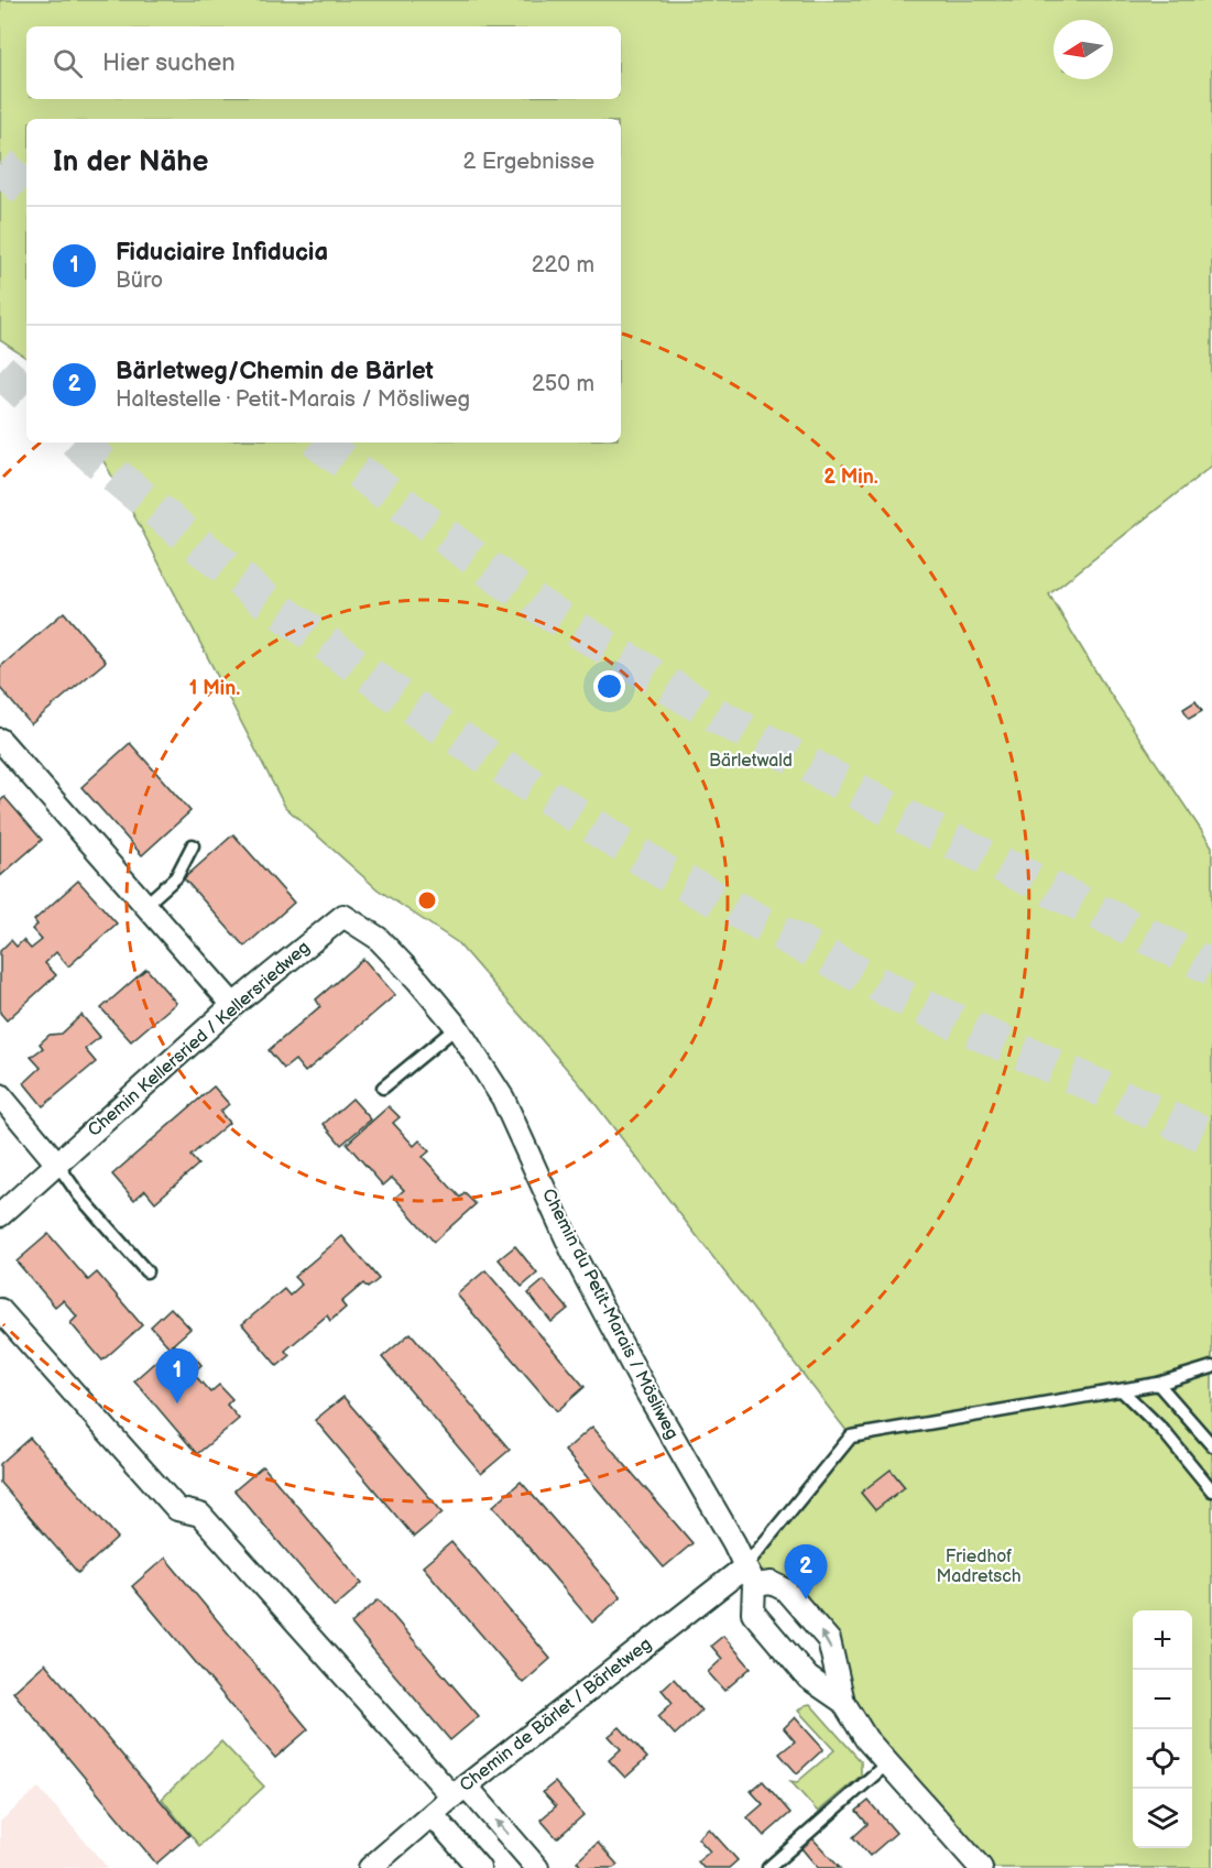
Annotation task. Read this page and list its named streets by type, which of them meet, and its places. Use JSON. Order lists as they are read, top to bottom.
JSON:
{
  "streets": {
    "street": ["Chemin Kellersried / Kellersriedweg", "Chemin du Petit-Marais / Mösliweg", "Chemin de Bärlet / Bärletweg"]
  },
  "crossings": [
    ["Chemin Kellersried / Kellersriedweg", "Chemin du Petit-Marais / Mösliweg"],
    ["Chemin du Petit-Marais / Mösliweg", "Chemin de Bärlet / Bärletweg"]
  ],
  "parks": ["Bärletwald", "Friedhof Madretsch"],
  "north": "left",
  "page": {
    "search": "Hier suchen",
    "heading": ["In der Nähe", "2 Ergebnisse"],
    "list": [
      {
        "mark": "1",
        "name": "Fiduciaire Infiducia",
        "note": "Büro",
        "value": "220 m"
      },
      {
        "mark": "2",
        "name": "Bärletweg/Chemin de Bärlet",
        "note": "Haltestelle · Petit-Marais / Mösliweg",
        "value": "250 m"
      }
    ],
    "pins": ["1", "2"],
    "map_buttons": ["+", "−"]
  },
  "rings": ["2 Min.", "1 Min."]
}
